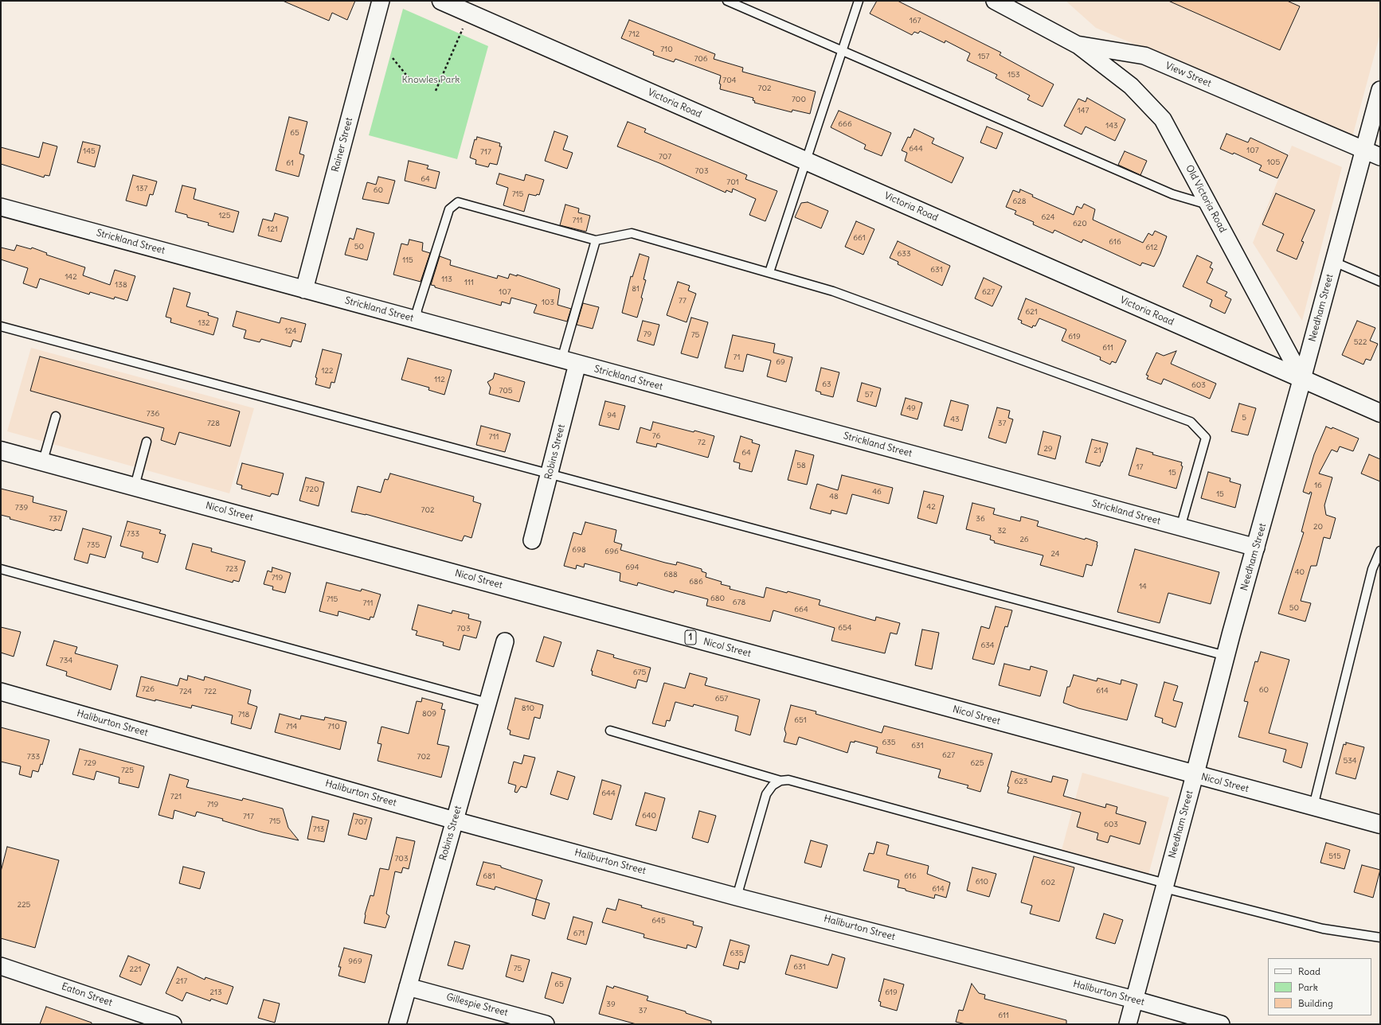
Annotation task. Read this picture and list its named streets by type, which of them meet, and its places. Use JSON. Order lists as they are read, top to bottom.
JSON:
{
  "streets": {
    "main road": [
      "Victoria Road",
      "Needham Street",
      "Nicol Street",
      "1"
    ],
    "street": [
      "View Street",
      "Rainer Street",
      "Old Victoria Road",
      "Strickland Street",
      "Robins Street",
      "Haliburton Street",
      "Eaton Street",
      "Gillespie Street"
    ]
  },
  "crossings": [
    ["View Street", "Old Victoria Road"],
    ["View Street", "Needham Street"],
    ["Victoria Road", "Old Victoria Road"],
    ["Victoria Road", "Needham Street"],
    ["Rainer Street", "Strickland Street"],
    ["Old Victoria Road", "Needham Street"],
    ["Strickland Street", "Needham Street"],
    ["Strickland Street", "Robins Street"],
    ["Needham Street", "Nicol Street"],
    ["Needham Street", "Haliburton Street"],
    ["Robins Street", "Haliburton Street"],
    ["Robins Street", "Gillespie Street"]
  ],
  "parks": ["Knowles Park"],
  "house_numbers": [
    "167",
    "712",
    "710",
    "157",
    "706",
    "153",
    "704",
    "702",
    "700",
    "147",
    "666",
    "143",
    "65",
    "644",
    "107",
    "145",
    "717",
    "707",
    "105",
    "61",
    "703",
    "64",
    "701",
    "137",
    "60",
    "715",
    "628",
    "125",
    "624",
    "711",
    "620",
    "121",
    "661",
    "616",
    "50",
    "612",
    "633",
    "115",
    "631",
    "142",
    "113",
    "111",
    "138",
    "81",
    "107",
    "627",
    "77",
    "103",
    "621",
    "132",
    "124",
    "79",
    "75",
    "619",
    "522",
    "611",
    "71",
    "69",
    "122",
    "112",
    "63",
    "603",
    "705",
    "57",
    "49",
    "736",
    "94",
    "5",
    "43",
    "728",
    "37",
    "76",
    "711",
    "72",
    "29",
    "21",
    "64",
    "58",
    "17",
    "15",
    "16",
    "720",
    "46",
    "15",
    "48",
    "42",
    "739",
    "702",
    "737",
    "36",
    "20",
    "32",
    "733",
    "26",
    "735",
    "698",
    "696",
    "24",
    "694",
    "723",
    "40",
    "688",
    "719",
    "686",
    "14",
    "680",
    "715",
    "678",
    "711",
    "50",
    "664",
    "654",
    "703",
    "634",
    "734",
    "675",
    "726",
    "60",
    "614",
    "724",
    "722",
    "657",
    "810",
    "809",
    "718",
    "651",
    "714",
    "710",
    "635",
    "631",
    "627",
    "733",
    "702",
    "534",
    "729",
    "625",
    "725",
    "623",
    "644",
    "721",
    "719",
    "640",
    "717",
    "715",
    "707",
    "603",
    "713",
    "515",
    "703",
    "681",
    "616",
    "610",
    "602",
    "614",
    "225",
    "645",
    "671",
    "635",
    "969",
    "631",
    "75",
    "221",
    "217",
    "65",
    "213",
    "619",
    "39",
    "37",
    "611"
  ],
  "legend": ["Road", "Park", "Building"]
}
